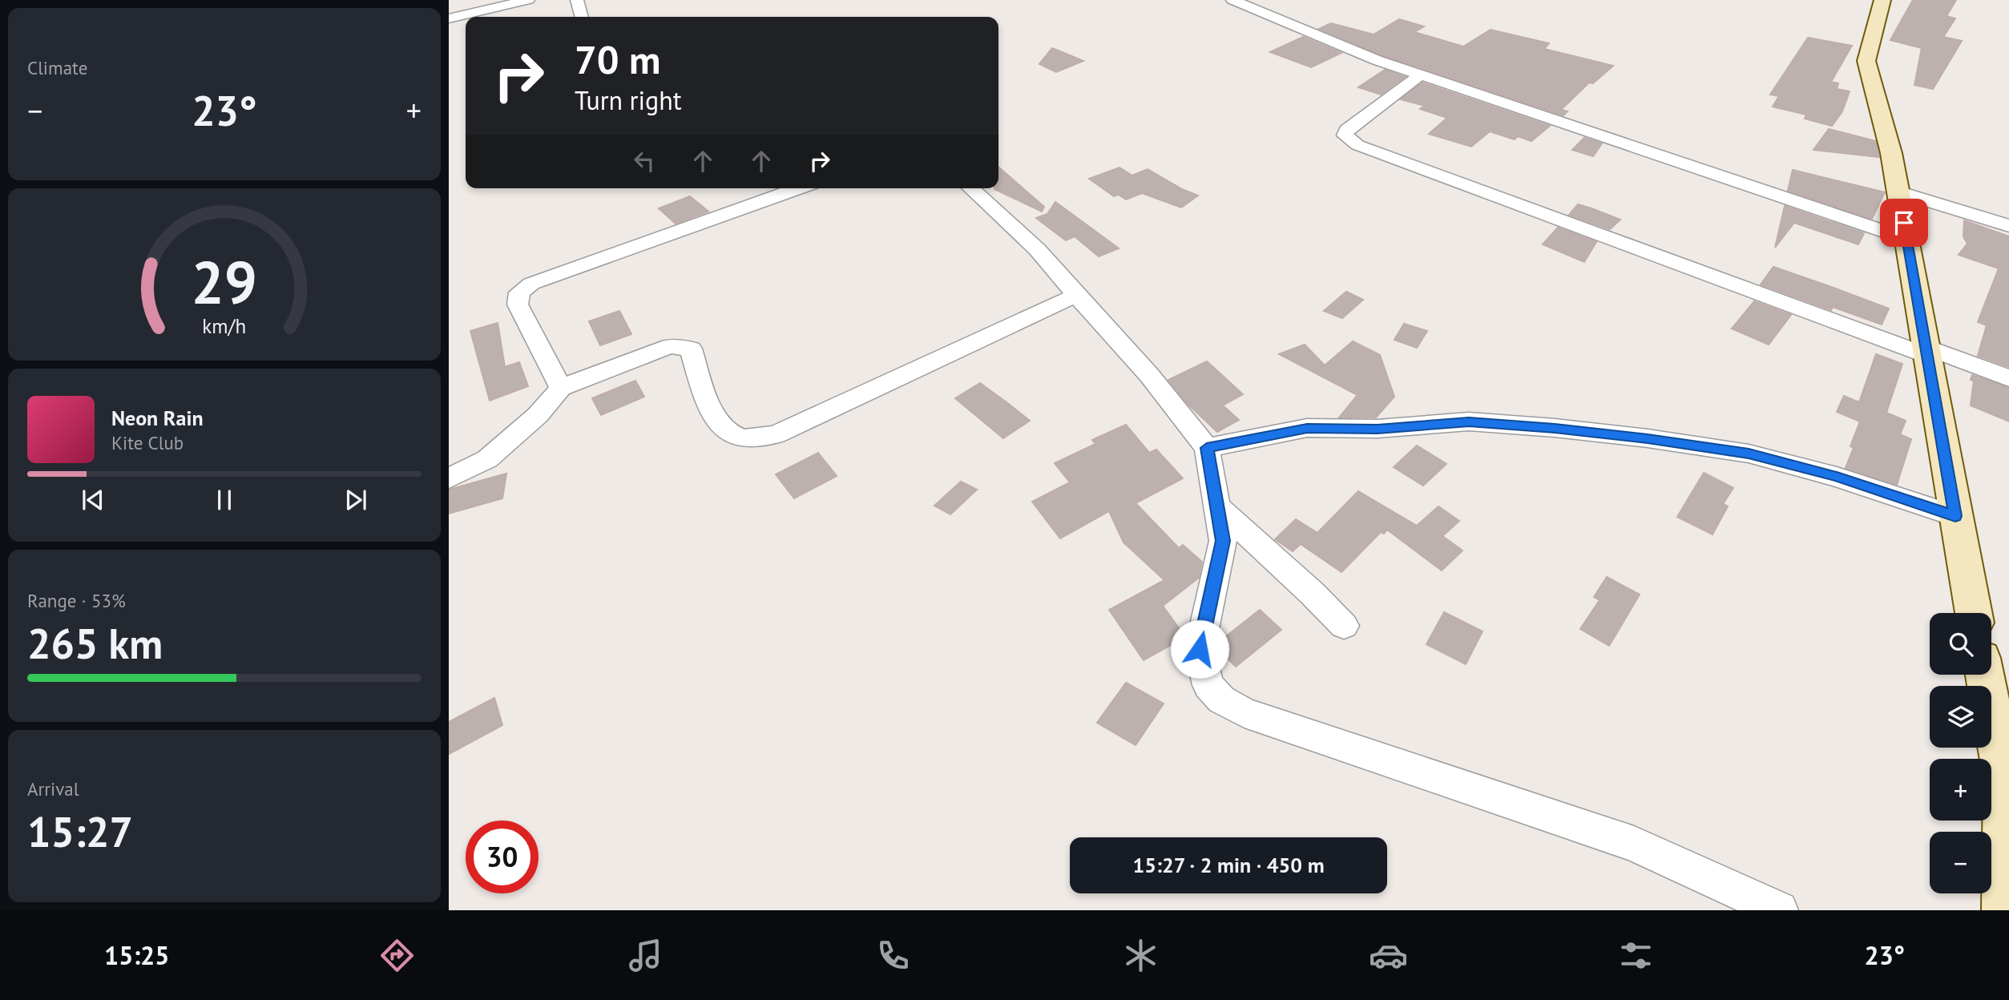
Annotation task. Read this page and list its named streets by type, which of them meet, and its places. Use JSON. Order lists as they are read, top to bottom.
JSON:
{
  "page": {
    "tile": [
      "Climate",
      ["Range · 53%", "265 km"],
      ["Arrival", "15:27"]
    ],
    "turn": ["70 m", "Turn right"],
    "heat": ["−", "23°", "+"],
    "song": ["Neon Rain", "Kite Club"],
    "map_buttons": ["+", "−"],
    "limit": "30",
    "trip": "15:27 · 2 min · 450 m",
    "tabs": ["15:25", "23°"],
    "gauge": ["29", "km/h"]
  }
}
